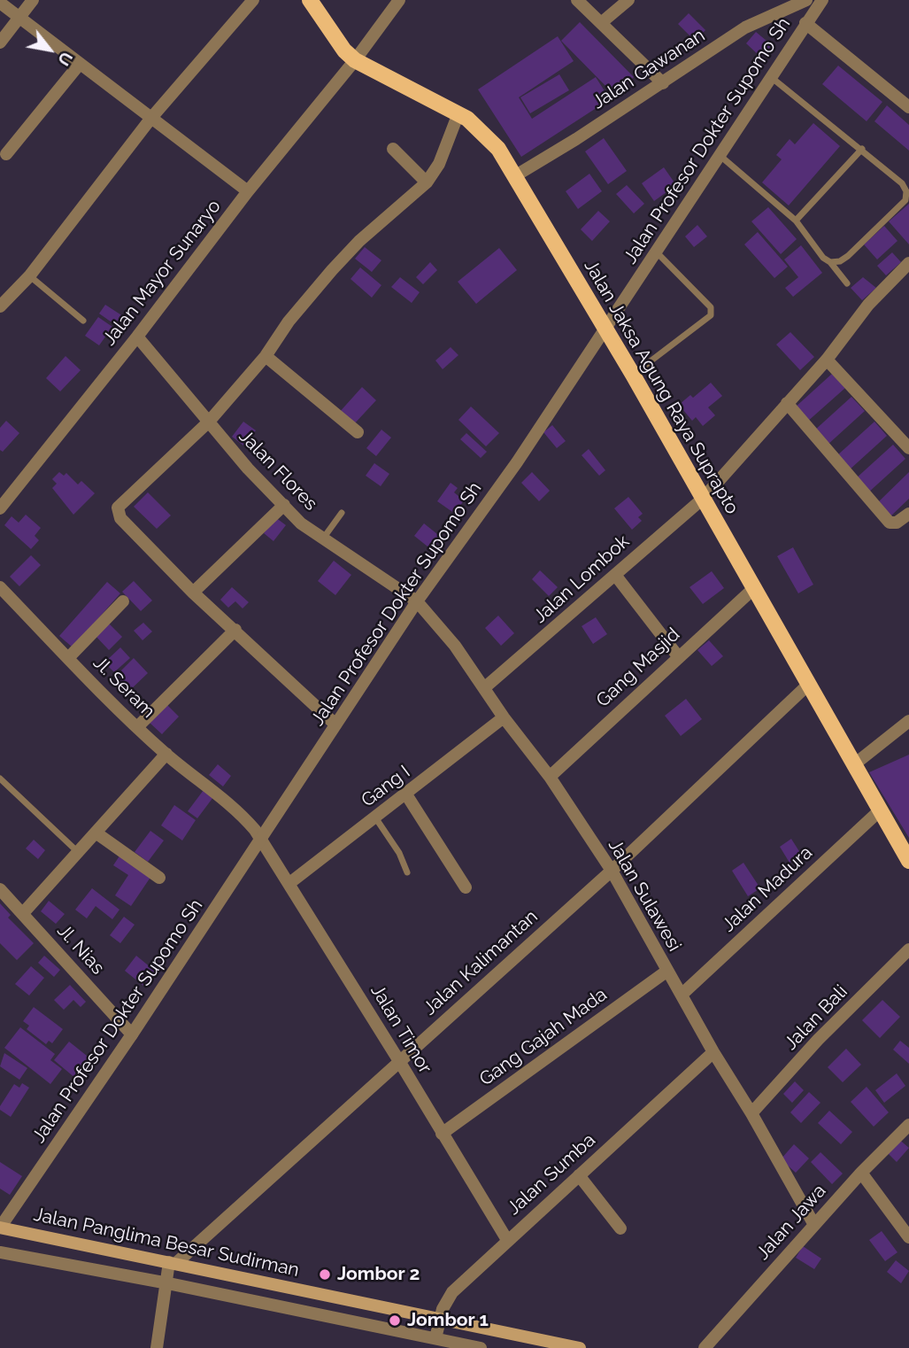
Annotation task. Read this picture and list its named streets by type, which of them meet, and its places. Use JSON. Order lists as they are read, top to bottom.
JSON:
{
  "streets": {
    "main road": ["Jalan Jaksa Agung Raya Suprapto", "Jalan Panglima Besar Sudirman"],
    "street": [
      "Jalan Gawanan",
      "Jalan Profesor Dokter Supomo Sh",
      "Jalan Mayor Sunaryo",
      "Jalan Flores",
      "Jalan Lombok",
      "Gang Masjid",
      "Jl. Seram",
      "Gang I",
      "Jalan Madura",
      "Jalan Sulawesi",
      "Jl. Nias",
      "Jalan Kalimantan",
      "Jalan Bali",
      "Jalan Timor",
      "Gang Gajah Mada",
      "Jalan Sumba",
      "Jalan Jawa"
    ]
  },
  "crossings": [
    ["Jalan Gawanan", "Jalan Jaksa Agung Raya Suprapto"],
    ["Jalan Profesor Dokter Supomo Sh", "Jalan Jaksa Agung Raya Suprapto"],
    ["Jalan Profesor Dokter Supomo Sh", "Jalan Flores"],
    ["Jalan Profesor Dokter Supomo Sh", "Jl. Seram"],
    ["Jalan Profesor Dokter Supomo Sh", "Jalan Sulawesi"],
    ["Jalan Profesor Dokter Supomo Sh", "Jl. Nias"],
    ["Jalan Profesor Dokter Supomo Sh", "Jalan Timor"],
    ["Jalan Profesor Dokter Supomo Sh", "Jalan Panglima Besar Sudirman"],
    ["Jalan Mayor Sunaryo", "Jalan Jaksa Agung Raya Suprapto"],
    ["Jalan Mayor Sunaryo", "Jalan Flores"],
    ["Jalan Jaksa Agung Raya Suprapto", "Jalan Lombok"],
    ["Jalan Jaksa Agung Raya Suprapto", "Gang Masjid"],
    ["Jalan Jaksa Agung Raya Suprapto", "Jalan Madura"],
    ["Jalan Jaksa Agung Raya Suprapto", "Jalan Kalimantan"],
    ["Jalan Flores", "Jalan Sulawesi"],
    ["Jalan Lombok", "Jalan Sulawesi"],
    ["Gang Masjid", "Jalan Sulawesi"],
    ["Jl. Seram", "Jalan Timor"],
    ["Gang I", "Jalan Sulawesi"],
    ["Gang I", "Jalan Timor"],
    ["Jalan Madura", "Jalan Sulawesi"],
    ["Jalan Sulawesi", "Jalan Kalimantan"],
    ["Jalan Sulawesi", "Jalan Bali"],
    ["Jalan Sulawesi", "Gang Gajah Mada"],
    ["Jalan Sulawesi", "Jalan Sumba"],
    ["Jalan Sulawesi", "Jalan Jawa"],
    ["Jalan Kalimantan", "Jalan Timor"],
    ["Jalan Kalimantan", "Jalan Panglima Besar Sudirman"],
    ["Jalan Timor", "Gang Gajah Mada"],
    ["Jalan Timor", "Jalan Sumba"],
    ["Jalan Sumba", "Jalan Panglima Besar Sudirman"]
  ],
  "places": ["Jombor 2", "Jombor 1"],
  "north": "bottom right"
}
